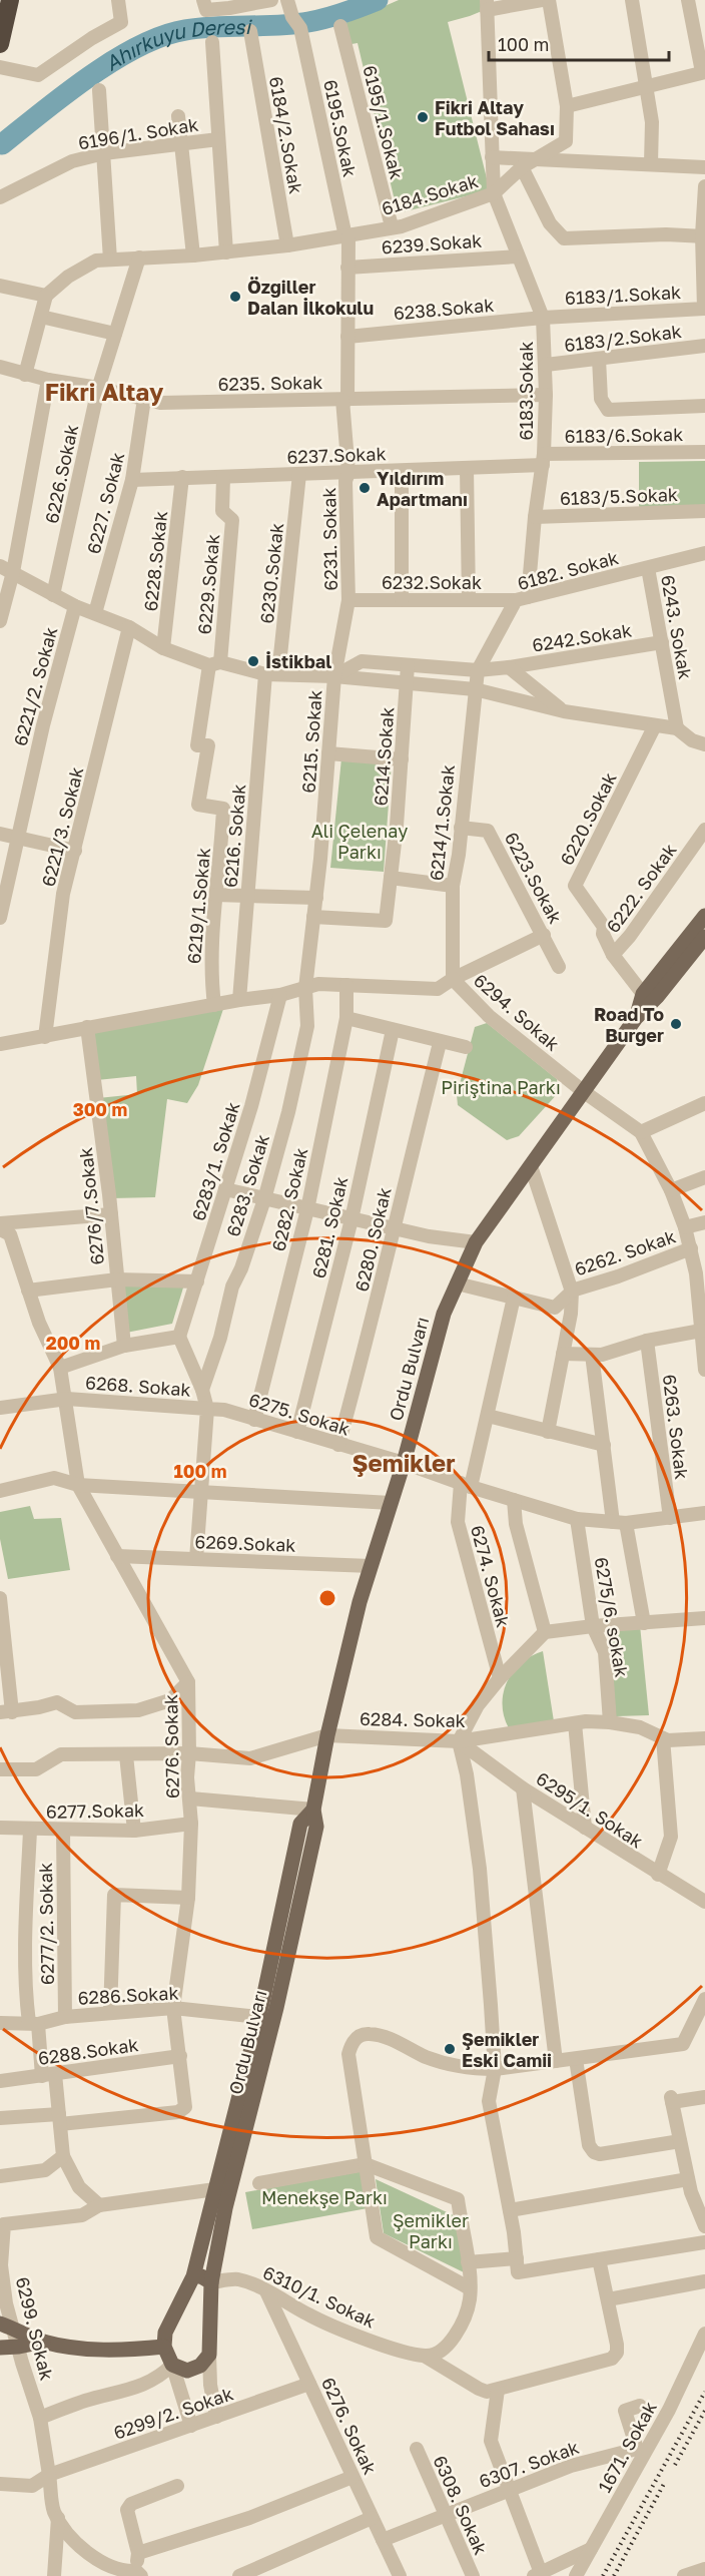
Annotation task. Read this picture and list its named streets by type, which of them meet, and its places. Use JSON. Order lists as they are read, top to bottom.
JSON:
{
  "streets": {
    "main road": ["Ordu Bulvarı"],
    "street": [
      "6195/1.Sokak",
      "6195.Sokak",
      "6196/1. Sokak",
      "6184/2.Sokak",
      "6184.Sokak",
      "6239.Sokak",
      "6183/1.Sokak",
      "6238.Sokak",
      "6183/2.Sokak",
      "6235. Sokak",
      "6183.Sokak",
      "6183/6.Sokak",
      "6237.Sokak",
      "6226.Sokak",
      "6183/5.Sokak",
      "6227. Sokak",
      "6231. Sokak",
      "6228.Sokak",
      "6182. Sokak",
      "6230.Sokak",
      "6232.Sokak",
      "6229.Sokak",
      "6243. Sokak",
      "6242.Sokak",
      "6221/2. Sokak",
      "6215. Sokak",
      "6214.Sokak",
      "6220.Sokak",
      "6214/1.Sokak",
      "6221/3. Sokak",
      "6216. Sokak",
      "6223.Sokak",
      "6222. Sokak",
      "6219/1.Sokak",
      "6294. Sokak",
      "6283/1. Sokak",
      "6283. Sokak",
      "6282. Sokak",
      "6276/7.Sokak",
      "6281. Sokak",
      "6280. Sokak",
      "6262. Sokak",
      "6268. Sokak",
      "6275. Sokak",
      "6263. Sokak",
      "6269.Sokak",
      "6274. Sokak",
      "6275/6. sokak",
      "6284. Sokak",
      "6276. Sokak",
      "6295/1. Sokak",
      "6277.Sokak",
      "6277/2. Sokak",
      "6286.Sokak",
      "6288.Sokak",
      "6310/1. Sokak",
      "6299. Sokak",
      "6299/2. Sokak",
      "1671. Sokak",
      "6307. Sokak",
      "6308. Sokak"
    ]
  },
  "crossings": [
    ["6195/1.Sokak", "6184.Sokak"],
    ["6195.Sokak", "6184.Sokak"],
    ["6195.Sokak", "6239.Sokak"],
    ["6195.Sokak", "6238.Sokak"],
    ["6195.Sokak", "6231. Sokak"],
    ["6184/2.Sokak", "6184.Sokak"],
    ["6184.Sokak", "6183.Sokak"],
    ["6184.Sokak", "6226.Sokak"],
    ["6239.Sokak", "6183.Sokak"],
    ["6183/1.Sokak", "6238.Sokak"],
    ["6183/1.Sokak", "6183.Sokak"],
    ["6238.Sokak", "6183.Sokak"],
    ["6238.Sokak", "6231. Sokak"],
    ["6183/2.Sokak", "6183.Sokak"],
    ["6235. Sokak", "6183.Sokak"],
    ["6235. Sokak", "6226.Sokak"],
    ["6235. Sokak", "6227. Sokak"],
    ["6235. Sokak", "6231. Sokak"],
    ["6183.Sokak", "6183/6.Sokak"],
    ["6183.Sokak", "6237.Sokak"],
    ["6183.Sokak", "6183/5.Sokak"],
    ["6183.Sokak", "6182. Sokak"],
    ["6183.Sokak", "6232.Sokak"],
    ["6183/6.Sokak", "6237.Sokak"],
    ["6237.Sokak", "6227. Sokak"],
    ["6237.Sokak", "6231. Sokak"],
    ["6237.Sokak", "6228.Sokak"],
    ["6237.Sokak", "6230.Sokak"],
    ["6237.Sokak", "6229.Sokak"],
    ["6231. Sokak", "6232.Sokak"],
    ["6231. Sokak", "6242.Sokak"],
    ["6231. Sokak", "6215. Sokak"],
    ["6182. Sokak", "6232.Sokak"],
    ["6182. Sokak", "6243. Sokak"],
    ["6182. Sokak", "6242.Sokak"],
    ["6182. Sokak", "6214/1.Sokak"],
    ["6230.Sokak", "6216. Sokak"],
    ["6229.Sokak", "6219/1.Sokak"],
    ["6243. Sokak", "6242.Sokak"],
    ["6242.Sokak", "6215. Sokak"],
    ["6242.Sokak", "6214.Sokak"],
    ["6242.Sokak", "6214/1.Sokak"],
    ["6215. Sokak", "6214.Sokak"],
    ["6215. Sokak", "6294. Sokak"],
    ["6215. Sokak", "6283. Sokak"],
    ["6220.Sokak", "6222. Sokak"],
    ["6214/1.Sokak", "6223.Sokak"],
    ["6214/1.Sokak", "6294. Sokak"],
    ["6221/3. Sokak", "6294. Sokak"],
    ["6216. Sokak", "6294. Sokak"],
    ["6222. Sokak", "Ordu Bulvarı"],
    ["6219/1.Sokak", "6294. Sokak"],
    ["6294. Sokak", "6283/1. Sokak"],
    ["6294. Sokak", "6283. Sokak"],
    ["6294. Sokak", "6282. Sokak"],
    ["6294. Sokak", "6276/7.Sokak"],
    ["6294. Sokak", "6262. Sokak"],
    ["6294. Sokak", "Ordu Bulvarı"],
    ["6282. Sokak", "6275. Sokak"],
    ["6281. Sokak", "6275. Sokak"],
    ["6280. Sokak", "6275. Sokak"],
    ["6262. Sokak", "Ordu Bulvarı"],
    ["6262. Sokak", "6274. Sokak"],
    ["Ordu Bulvarı", "6275. Sokak"],
    ["Ordu Bulvarı", "6269.Sokak"],
    ["Ordu Bulvarı", "6284. Sokak"],
    ["Ordu Bulvarı", "6286.Sokak"],
    ["Ordu Bulvarı", "6310/1. Sokak"],
    ["Ordu Bulvarı", "6299. Sokak"],
    ["Ordu Bulvarı", "6299/2. Sokak"],
    ["6268. Sokak", "6275. Sokak"],
    ["6268. Sokak", "6276. Sokak"],
    ["6275. Sokak", "6263. Sokak"],
    ["6275. Sokak", "6274. Sokak"],
    ["6275. Sokak", "6275/6. sokak"],
    ["6269.Sokak", "6276. Sokak"],
    ["6275/6. sokak", "6284. Sokak"],
    ["6284. Sokak", "6276. Sokak"],
    ["6284. Sokak", "6295/1. Sokak"],
    ["6276. Sokak", "6277.Sokak"],
    ["6276. Sokak", "6286.Sokak"],
    ["6276. Sokak", "6288.Sokak"],
    ["6276. Sokak", "6310/1. Sokak"],
    ["6276. Sokak", "6299/2. Sokak"],
    ["6276. Sokak", "6307. Sokak"],
    ["6277.Sokak", "6277/2. Sokak"],
    ["6277/2. Sokak", "6286.Sokak"],
    ["6299. Sokak", "6299/2. Sokak"],
    ["6307. Sokak", "6308. Sokak"]
  ],
  "districts": ["Fikri Altay", "Şemikler"],
  "water": ["Ahırkuyu Deresi"],
  "parks": [
    "Ali Çelenay Parkı",
    "Piriştina Parkı",
    "Menekşe Parkı",
    "Şemikler Parkı"
  ],
  "places": [
    "Fikri Altay Futbol Sahası",
    "Özgiller Dalan İlkokulu",
    "Yıldırım Apartmanı",
    "İstikbal",
    "Road To Burger",
    "Şemikler Eski Camii"
  ],
  "scale_bar": "100 m",
  "rings": ["300 m", "200 m", "100 m"]
}
